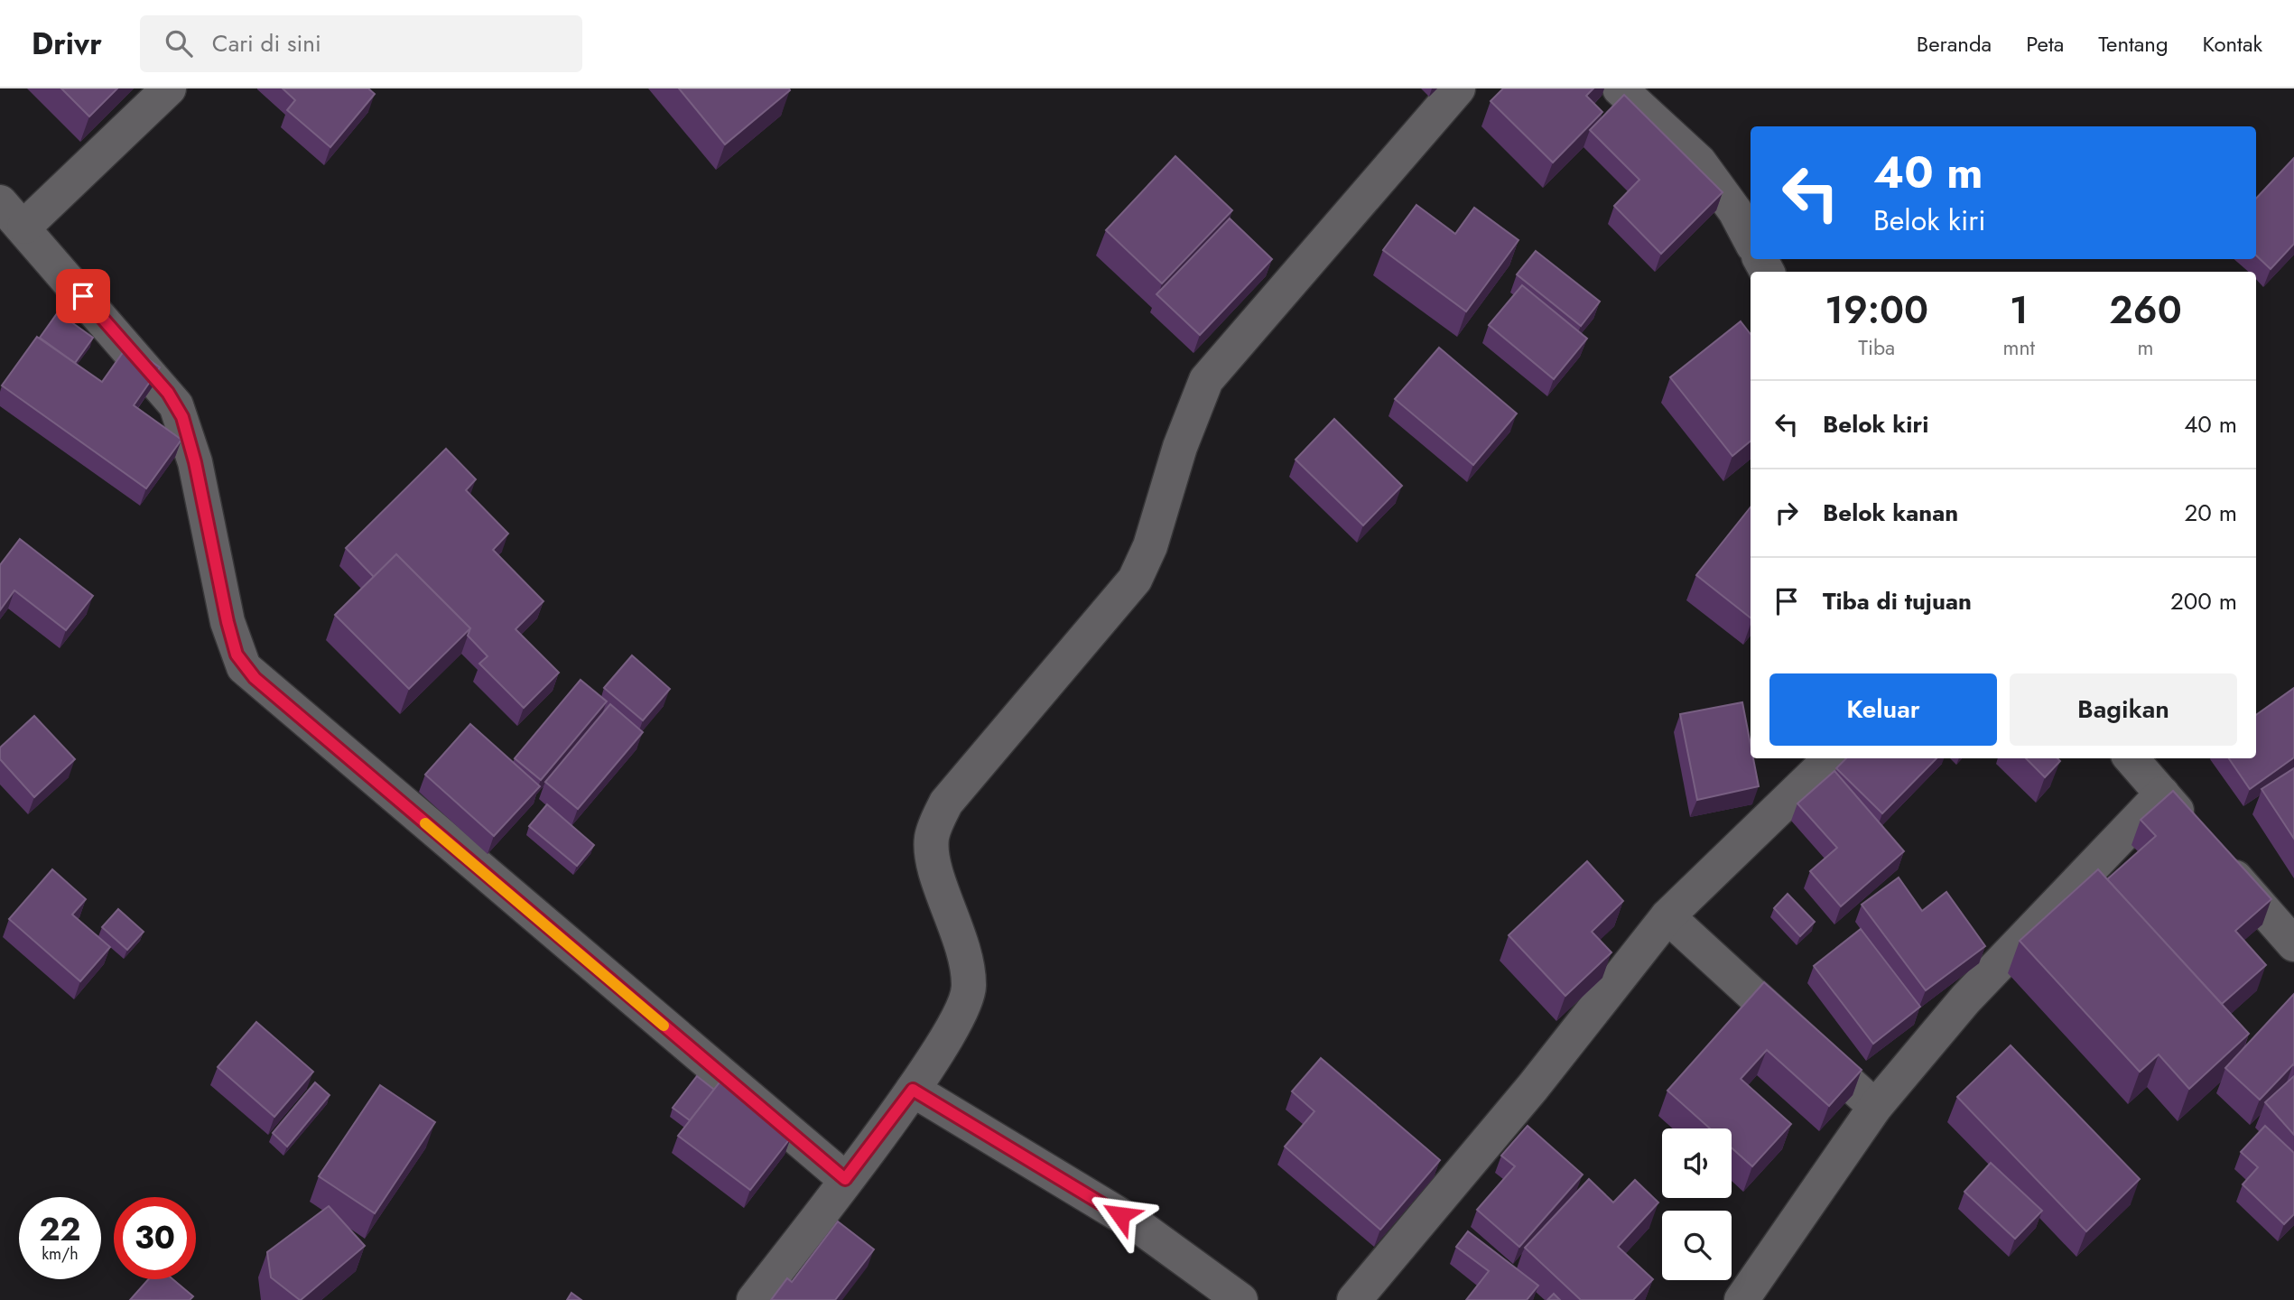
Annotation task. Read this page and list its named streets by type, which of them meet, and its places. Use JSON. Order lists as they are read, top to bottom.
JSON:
{
  "page": {
    "header": "Drivr",
    "search": "Cari di sini",
    "nav": [
      "Beranda",
      "Peta",
      "Tentang",
      "Kontak"
    ],
    "turn": ["40 m", "Belok kiri"],
    "eta": [
      "19:00",
      "Tiba",
      "1",
      "mnt",
      "260",
      "m"
    ],
    "list": [
      {
        "name": "Belok kiri",
        "value": "40 m"
      },
      {
        "name": "Belok kanan",
        "value": "20 m"
      },
      {
        "name": "Tiba di tujuan",
        "value": "200 m"
      }
    ],
    "buttons": ["Keluar", "Bagikan"],
    "speed": "22 km/h",
    "limit": "30"
  }
}
